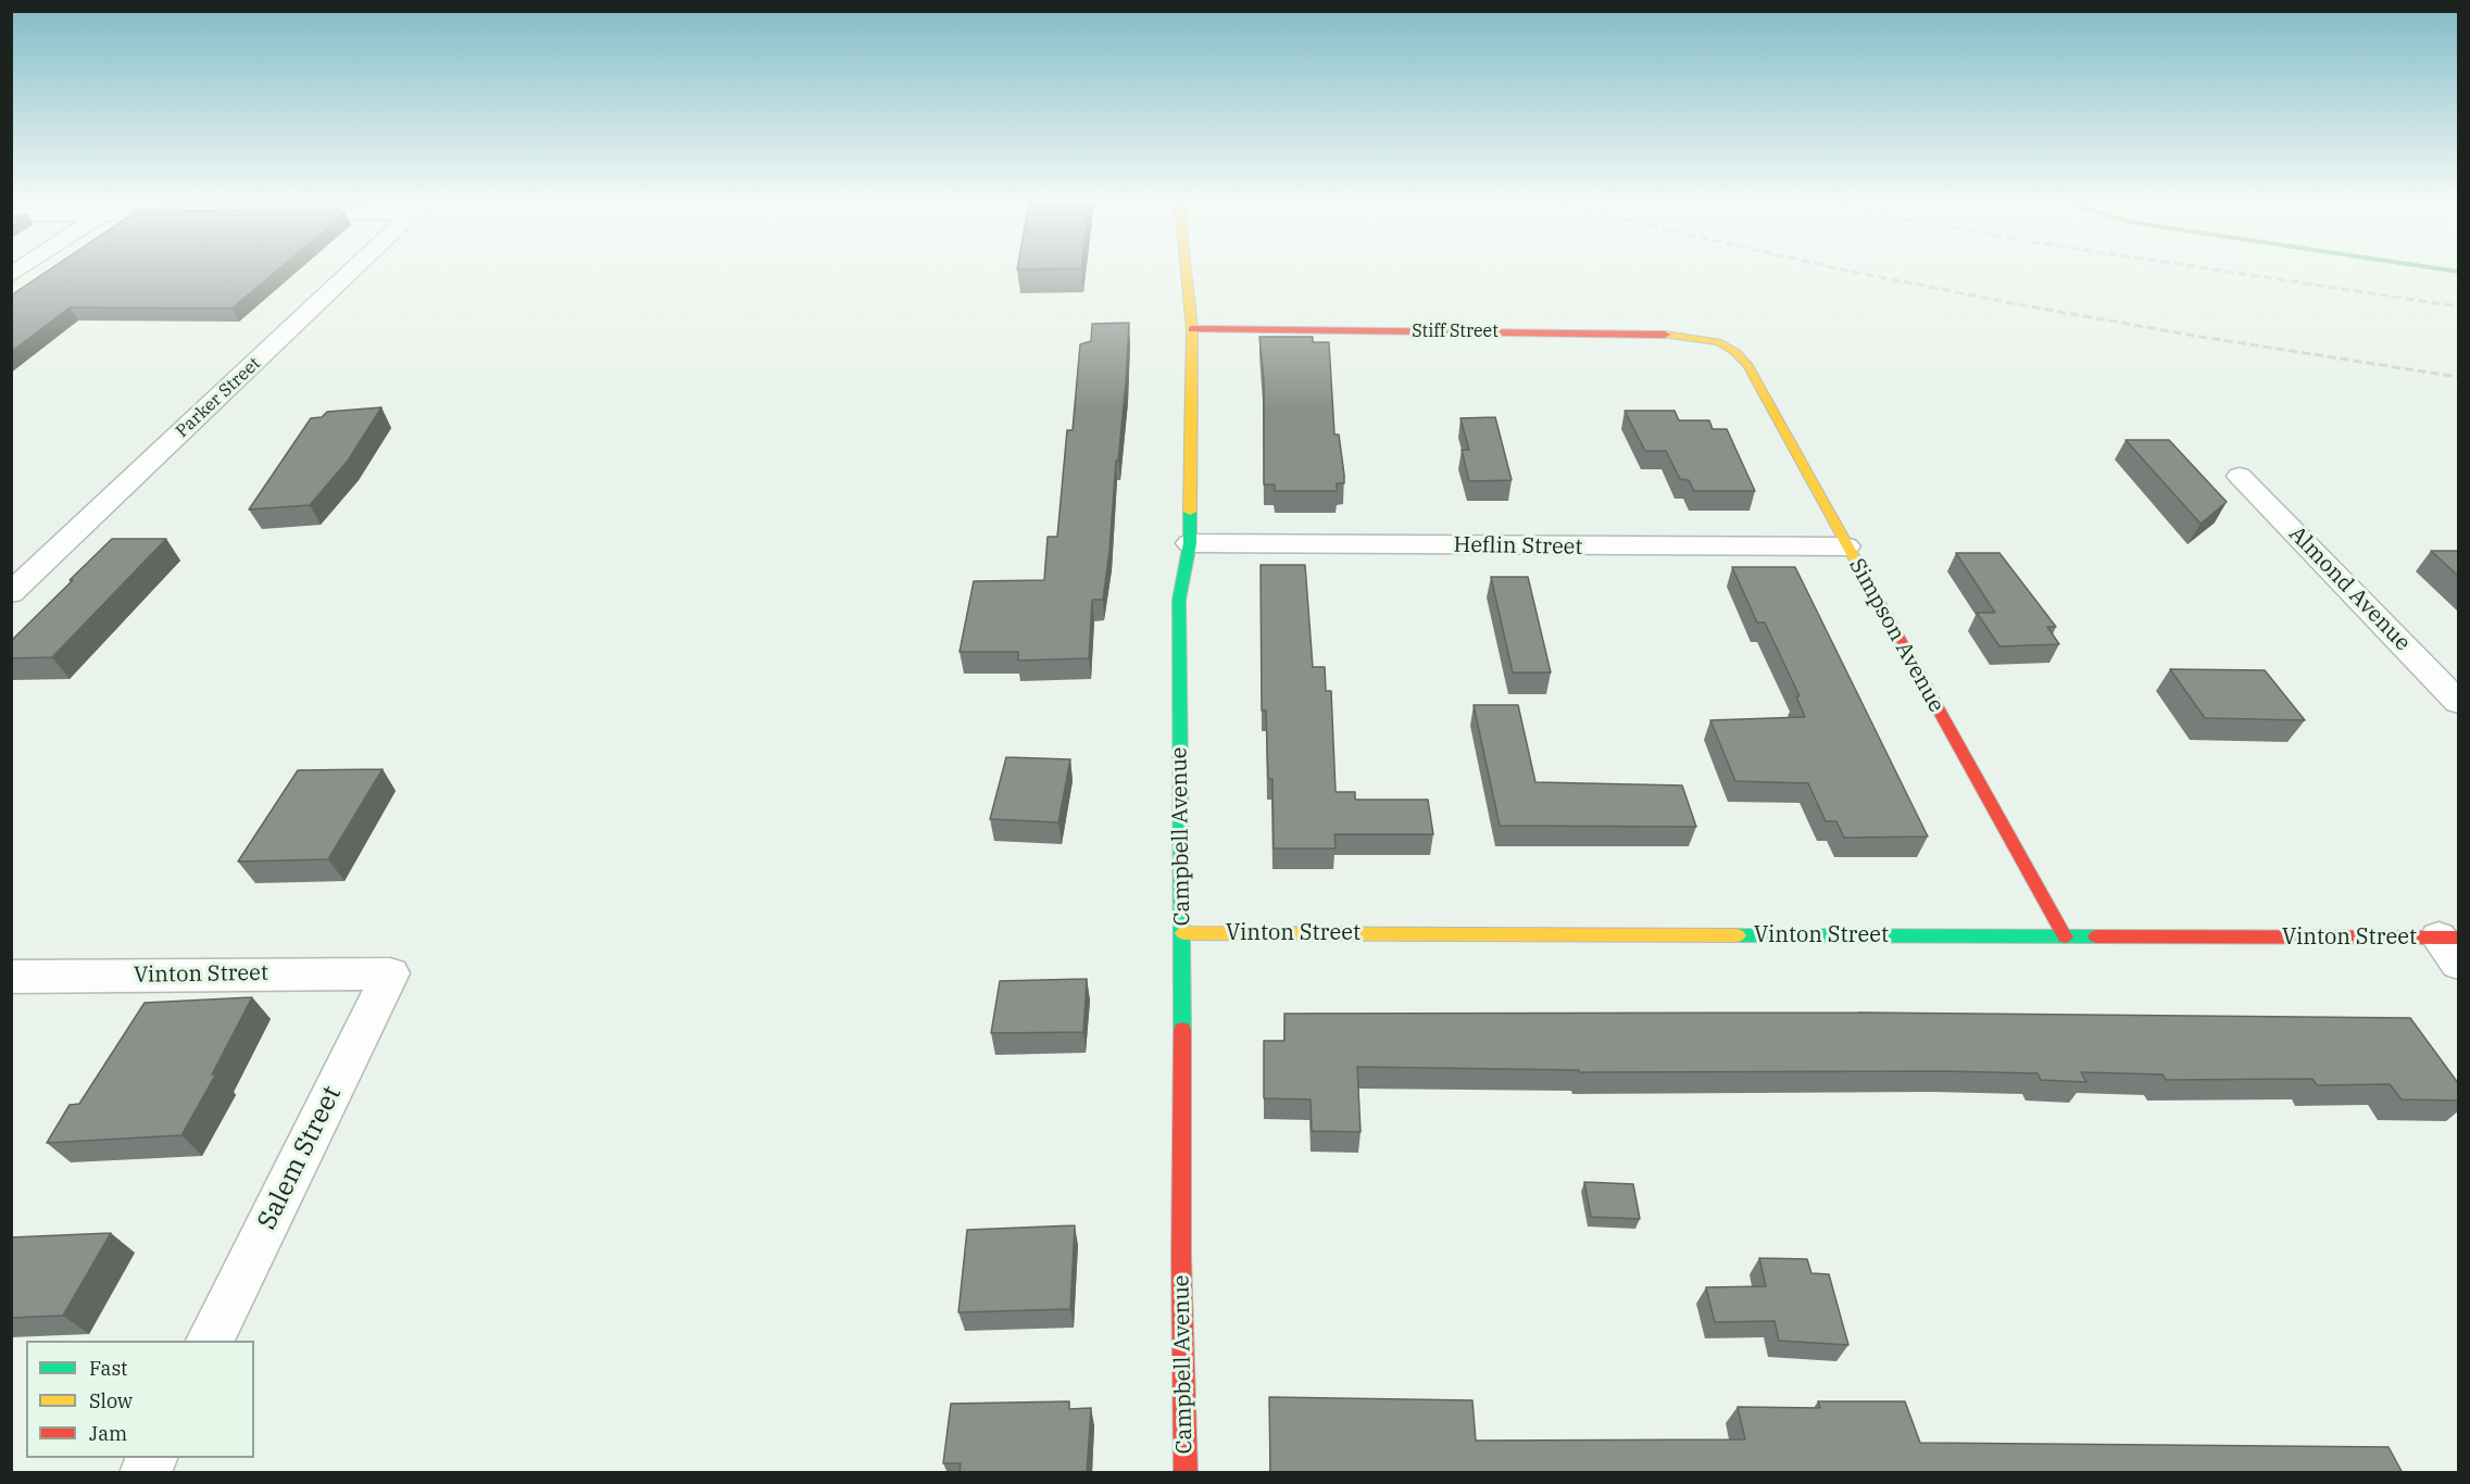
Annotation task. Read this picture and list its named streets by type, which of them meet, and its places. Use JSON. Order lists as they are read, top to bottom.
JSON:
{
  "streets": {
    "street": [
      "Stiff Street",
      "Parker Street",
      "Heflin Street",
      "Almond Avenue",
      "Simpson Avenue",
      "Campbell Avenue",
      "Vinton Street",
      "Salem Street"
    ]
  },
  "crossings": [
    ["Stiff Street", "Simpson Avenue"],
    ["Stiff Street", "Campbell Avenue"],
    ["Heflin Street", "Simpson Avenue"],
    ["Heflin Street", "Campbell Avenue"],
    ["Simpson Avenue", "Vinton Street"],
    ["Campbell Avenue", "Vinton Street"],
    ["Vinton Street", "Salem Street"]
  ],
  "legend": ["Fast", "Slow", "Jam"]
}
